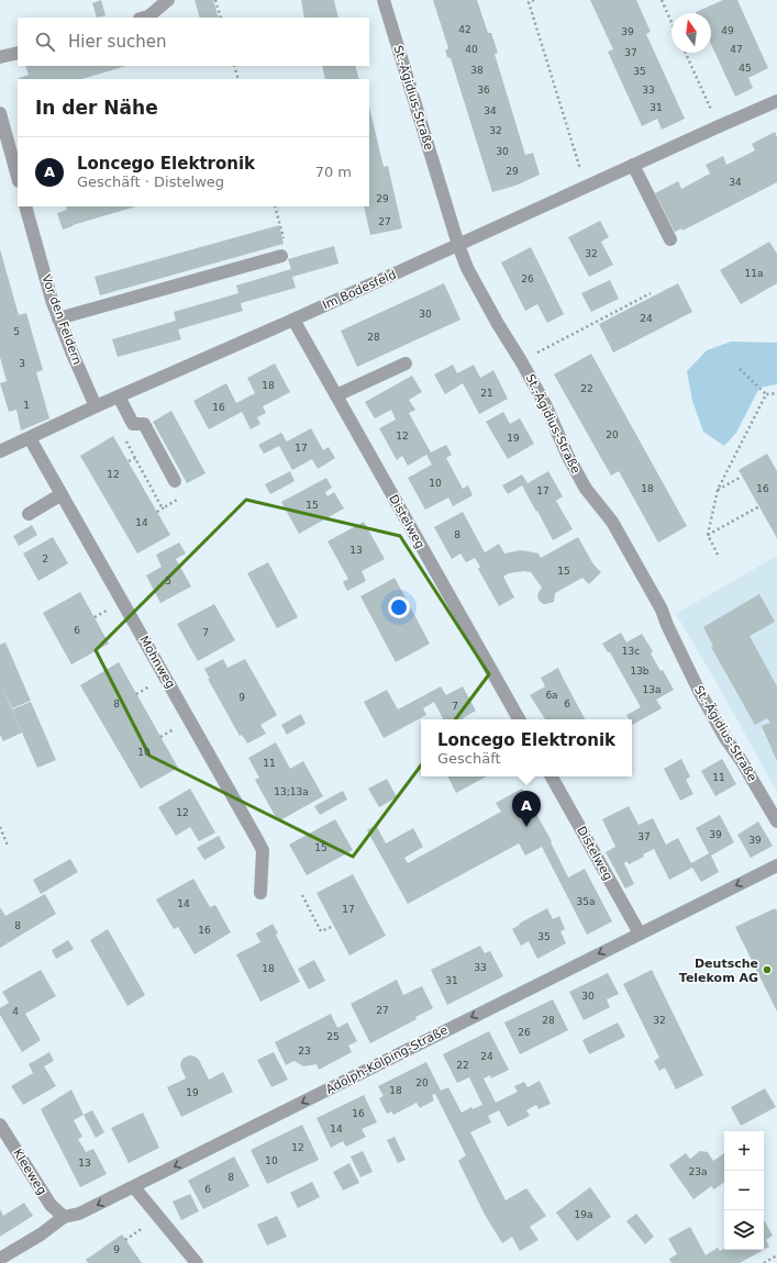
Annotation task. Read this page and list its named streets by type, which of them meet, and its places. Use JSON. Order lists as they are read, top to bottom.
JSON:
{
  "streets": {
    "street": [
      "St.-Ägidius-Straße",
      "Im Bodesfeld",
      "Vor den Feldern",
      "Distelweg",
      "Mohnweg",
      "Adolph-Kolping-Straße",
      "Kleeweg"
    ]
  },
  "crossings": [
    ["St.-Ägidius-Straße", "Im Bodesfeld"],
    ["Im Bodesfeld", "Vor den Feldern"],
    ["Im Bodesfeld", "Distelweg"],
    ["Im Bodesfeld", "Mohnweg"],
    ["Distelweg", "Adolph-Kolping-Straße"],
    ["Adolph-Kolping-Straße", "Kleeweg"]
  ],
  "one_way": ["Adolph-Kolping-Straße"],
  "places": ["Deutsche Telekom AG"],
  "house_numbers": [
    "42",
    "49",
    "39",
    "40",
    "47",
    "37",
    "45",
    "38",
    "35",
    "36",
    "33",
    "31",
    "34",
    "32",
    "30",
    "29",
    "34",
    "29",
    "27",
    "32",
    "11a",
    "26",
    "30",
    "24",
    "5",
    "28",
    "3",
    "18",
    "22",
    "21",
    "1",
    "16",
    "20",
    "12",
    "19",
    "17",
    "12",
    "10",
    "18",
    "16",
    "17",
    "15",
    "14",
    "8",
    "13",
    "2",
    "15",
    "5",
    "6",
    "7",
    "13c",
    "13b",
    "13a",
    "6a",
    "9",
    "8",
    "6",
    "7",
    "10",
    "11",
    "11",
    "13;13a",
    "12",
    "39",
    "37",
    "39",
    "15",
    "35a",
    "14",
    "17",
    "8",
    "16",
    "35",
    "33",
    "18",
    "31",
    "30",
    "27",
    "4",
    "28",
    "32",
    "26",
    "25",
    "23",
    "24",
    "22",
    "20",
    "18",
    "19",
    "16",
    "14",
    "12",
    "10",
    "13",
    "23a",
    "8",
    "6",
    "19a",
    "9"
  ],
  "north": "top",
  "page": {
    "search": "Hier suchen",
    "heading": "In der Nähe",
    "list": [
      {
        "mark": "A",
        "name": "Loncego Elektronik",
        "note": "Geschäft · Distelweg",
        "value": "70 m"
      }
    ],
    "popup": ["Loncego Elektronik", "Geschäft"],
    "pins": "A",
    "map_buttons": ["+", "−"]
  }
}
